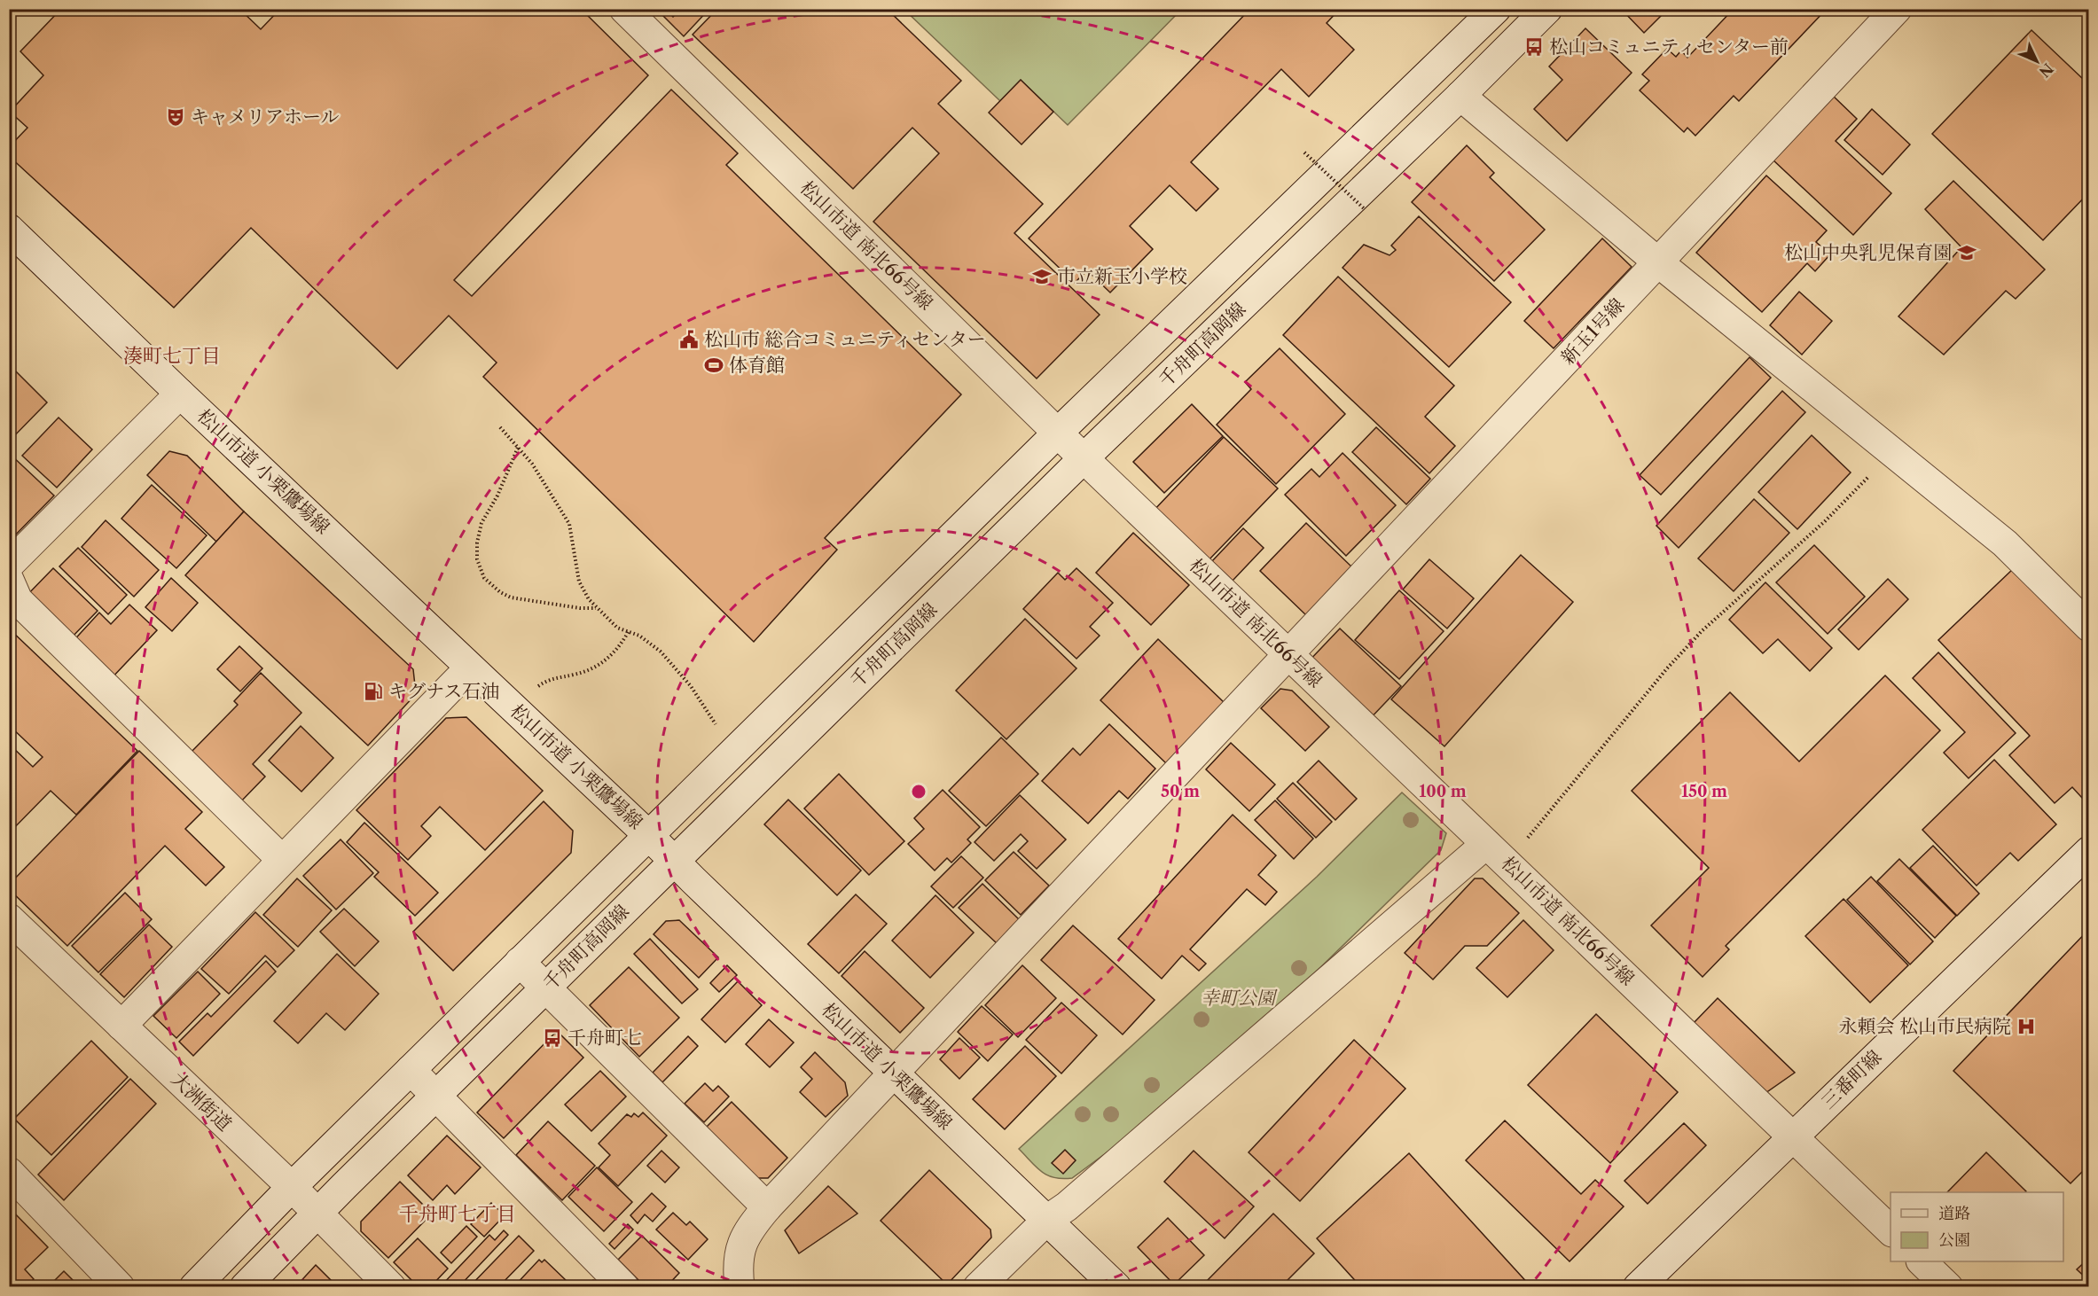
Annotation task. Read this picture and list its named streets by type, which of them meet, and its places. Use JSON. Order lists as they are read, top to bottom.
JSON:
{
  "streets": {
    "street": [
      "松山市道 南北66号線",
      "新玉1号線",
      "千舟町高岡線",
      "松山市道 小栗鷹場線",
      "三番町線",
      "大洲街道"
    ]
  },
  "crossings": [
    ["松山市道 南北66号線", "新玉1号線"],
    ["松山市道 南北66号線", "千舟町高岡線"],
    ["松山市道 南北66号線", "三番町線"],
    ["新玉1号線", "松山市道 小栗鷹場線"],
    ["千舟町高岡線", "松山市道 小栗鷹場線"],
    ["千舟町高岡線", "大洲街道"]
  ],
  "districts": ["湊町七丁目", "千舟町七丁目"],
  "parks": ["幸町公園"],
  "places": {
    "bus stop": ["松山コミュニティセンター前", "千舟町七"],
    "theatre": ["キャメリアホール"],
    "school or university": ["松山中央乳児保育園", "市立新玉小学校"],
    "public building": ["松山市 総合コミュニティセンター"],
    "sports": ["体育館"],
    "fuel station": ["キグナス石油"],
    "hospital": ["永頼会 松山市民病院"]
  },
  "legend": ["道路", "公園"],
  "north": "bottom right",
  "rings": ["50 m", "100 m", "150 m"]
}
